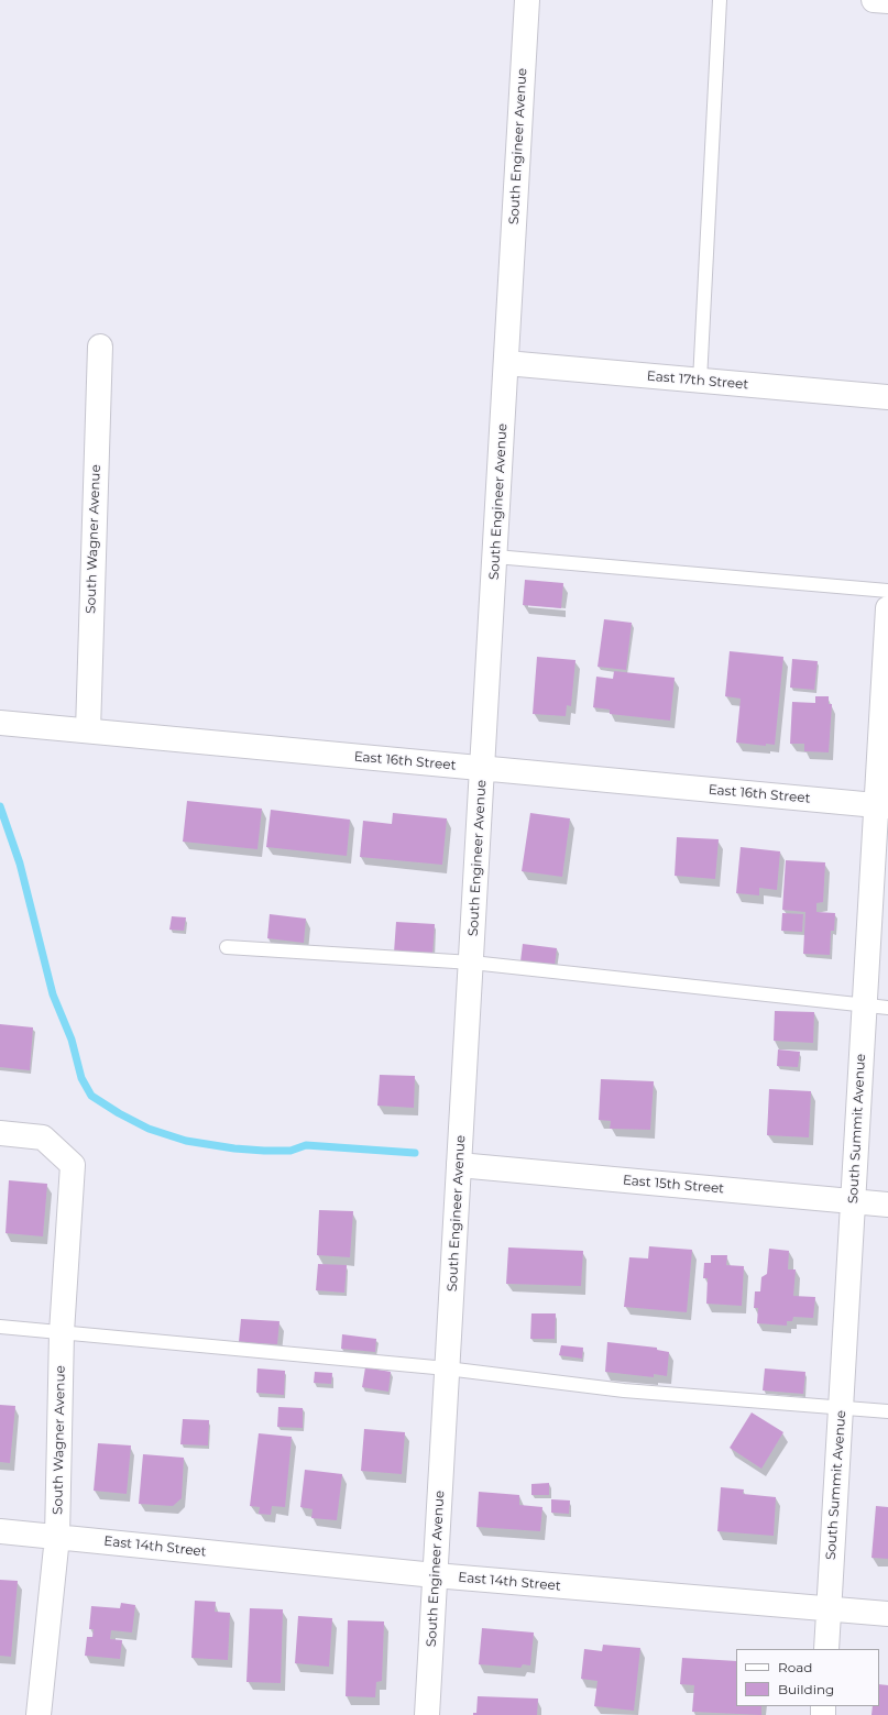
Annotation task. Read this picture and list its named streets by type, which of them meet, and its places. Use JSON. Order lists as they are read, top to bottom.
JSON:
{
  "streets": {
    "street": [
      "South Engineer Avenue",
      "East 17th Street",
      "South Wagner Avenue",
      "East 16th Street",
      "South Summit Avenue",
      "East 15th Street",
      "East 14th Street"
    ]
  },
  "crossings": [
    ["South Engineer Avenue", "East 17th Street"],
    ["South Engineer Avenue", "East 16th Street"],
    ["South Engineer Avenue", "East 15th Street"],
    ["South Engineer Avenue", "East 14th Street"],
    ["South Wagner Avenue", "East 16th Street"],
    ["South Wagner Avenue", "East 14th Street"],
    ["East 16th Street", "South Summit Avenue"],
    ["South Summit Avenue", "East 15th Street"],
    ["South Summit Avenue", "East 14th Street"]
  ],
  "legend": ["Road", "Building"]
}
